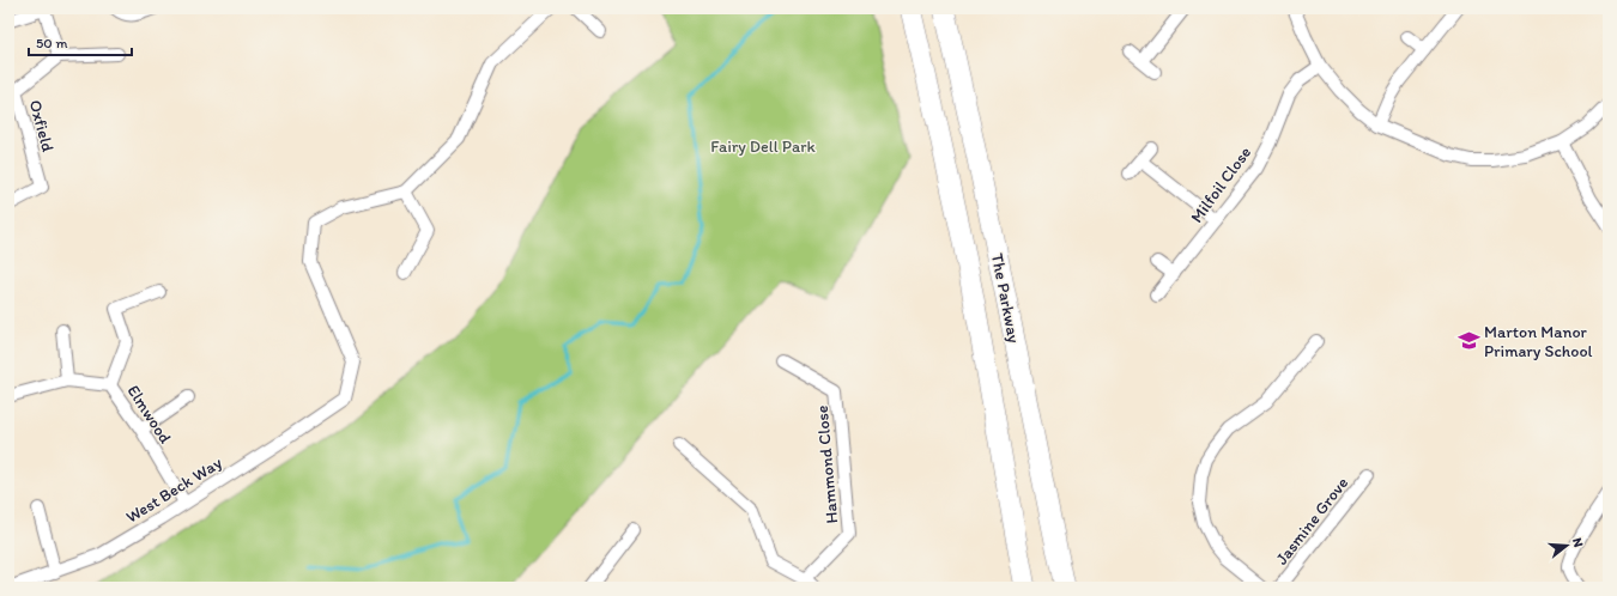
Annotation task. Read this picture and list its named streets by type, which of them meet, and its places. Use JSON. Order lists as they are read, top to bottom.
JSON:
{
  "streets": {
    "highway": ["The Parkway"],
    "street": [
      "Oxfield",
      "Milfoil Close",
      "Elmwood",
      "Hammond Close",
      "West Beck Way",
      "Jasmine Grove"
    ]
  },
  "crossings": [
    ["Elmwood", "West Beck Way"]
  ],
  "parks": ["Fairy Dell Park"],
  "places": {
    "school or university": ["Marton Manor Primary School"]
  },
  "scale_bar": "50 m",
  "north": "right"
}
